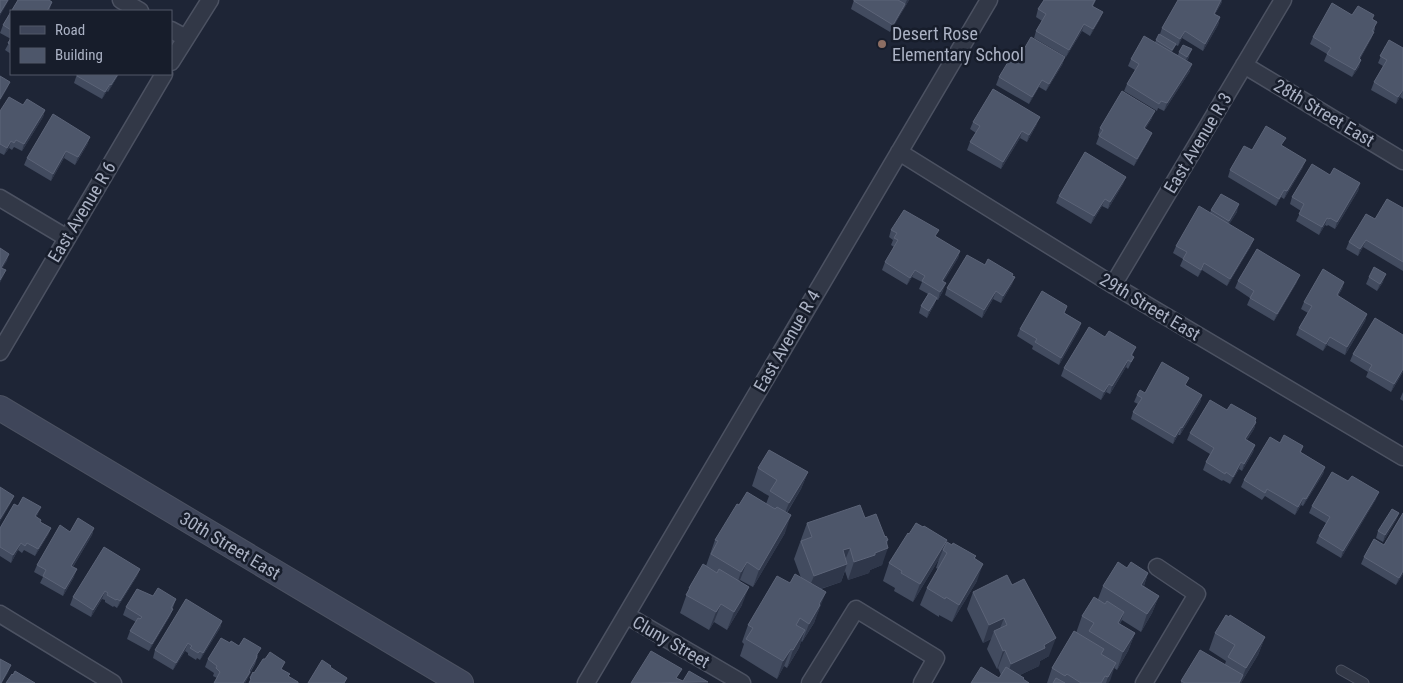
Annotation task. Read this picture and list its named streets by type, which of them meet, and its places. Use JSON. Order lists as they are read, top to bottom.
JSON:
{
  "streets": {
    "street": [
      "28th Street East",
      "East Avenue R 3",
      "East Avenue R 6",
      "29th Street East",
      "East Avenue R 4",
      "30th Street East",
      "Cluny Street"
    ]
  },
  "crossings": [
    ["28th Street East", "East Avenue R 3"],
    ["East Avenue R 3", "29th Street East"],
    ["29th Street East", "East Avenue R 4"],
    ["East Avenue R 4", "Cluny Street"]
  ],
  "places": ["Desert Rose Elementary School"],
  "legend": ["Road", "Building"]
}
